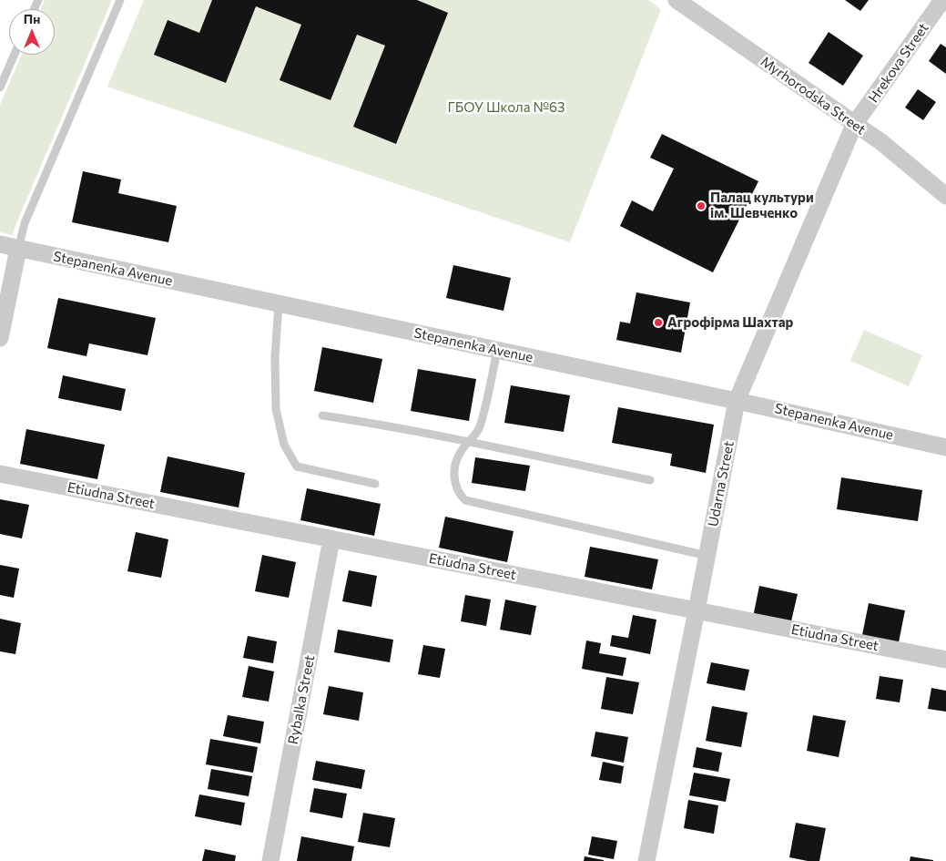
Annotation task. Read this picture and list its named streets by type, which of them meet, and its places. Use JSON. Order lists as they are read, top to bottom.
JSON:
{
  "streets": {
    "street": [
      "Hrekova Street",
      "Myrhorodska Street",
      "Stepanenka Avenue",
      "Udarna Street",
      "Etiudna Street",
      "Rybalka Street"
    ]
  },
  "crossings": [
    ["Hrekova Street", "Myrhorodska Street"],
    ["Hrekova Street", "Udarna Street"],
    ["Myrhorodska Street", "Udarna Street"],
    ["Stepanenka Avenue", "Udarna Street"],
    ["Udarna Street", "Etiudna Street"],
    ["Etiudna Street", "Rybalka Street"]
  ],
  "parks": ["ГБОУ Школа №63"],
  "places": ["Палац культури ім. Шевченко", "Агрофірма Шахтар"],
  "north": "top"
}
